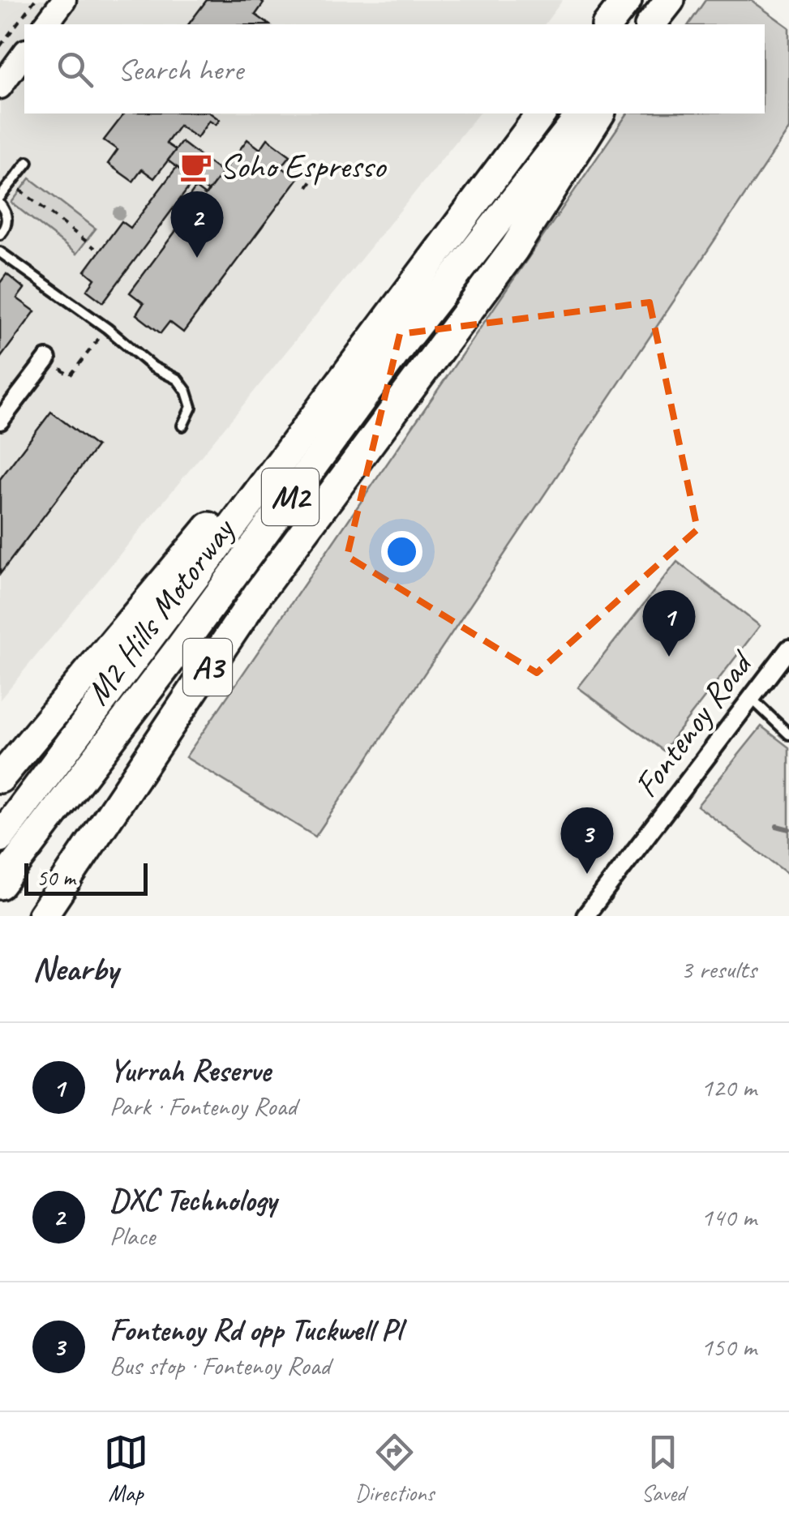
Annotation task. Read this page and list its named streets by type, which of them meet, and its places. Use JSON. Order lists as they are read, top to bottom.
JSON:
{
  "streets": {
    "highway": ["M2", "M2 Hills Motorway", "A3"],
    "street": ["Fontenoy Road"]
  },
  "crossings": [
    ["M2", "M2 Hills Motorway"]
  ],
  "places": {
    "cafe": ["Soho Espresso"]
  },
  "scale_bar": "50 m",
  "page": {
    "search": "Search here",
    "pins": ["2", "1", "3"],
    "scale": "50 m",
    "heading": ["Nearby", "3 results"],
    "list": [
      {
        "mark": "1",
        "name": "Yurrah Reserve",
        "note": "Park · Fontenoy Road",
        "value": "120 m"
      },
      {
        "mark": "2",
        "name": "DXC Technology",
        "note": "Place",
        "value": "140 m"
      },
      {
        "mark": "3",
        "name": "Fontenoy Rd opp Tuckwell Pl",
        "note": "Bus stop · Fontenoy Road",
        "value": "150 m"
      }
    ],
    "nav": ["Map", "Directions", "Saved"]
  }
}
